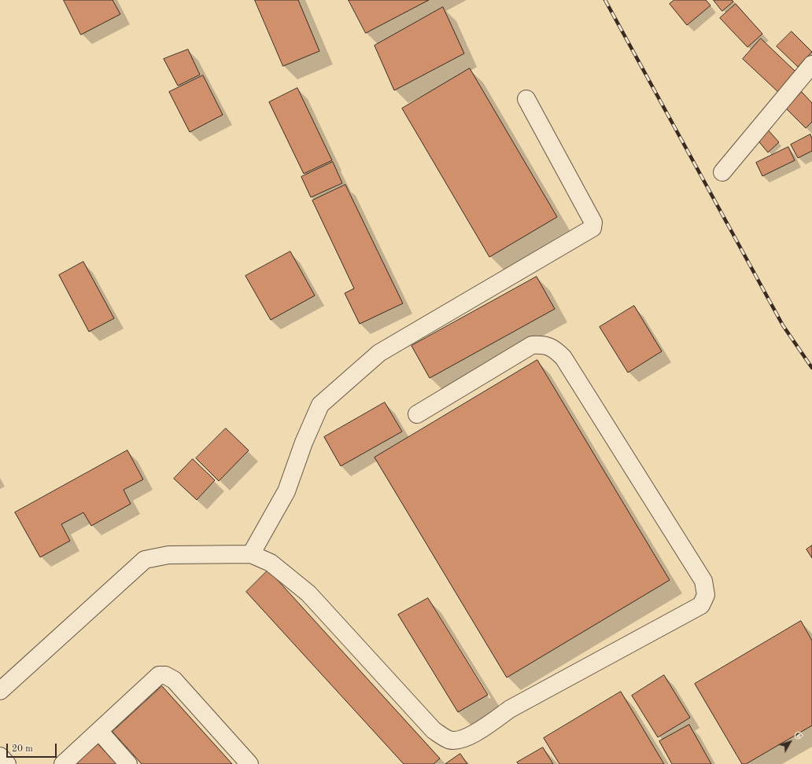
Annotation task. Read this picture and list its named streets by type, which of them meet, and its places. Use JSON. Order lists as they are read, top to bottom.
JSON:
{
  "scale_bar": "20 m",
  "north": "top right"
}
